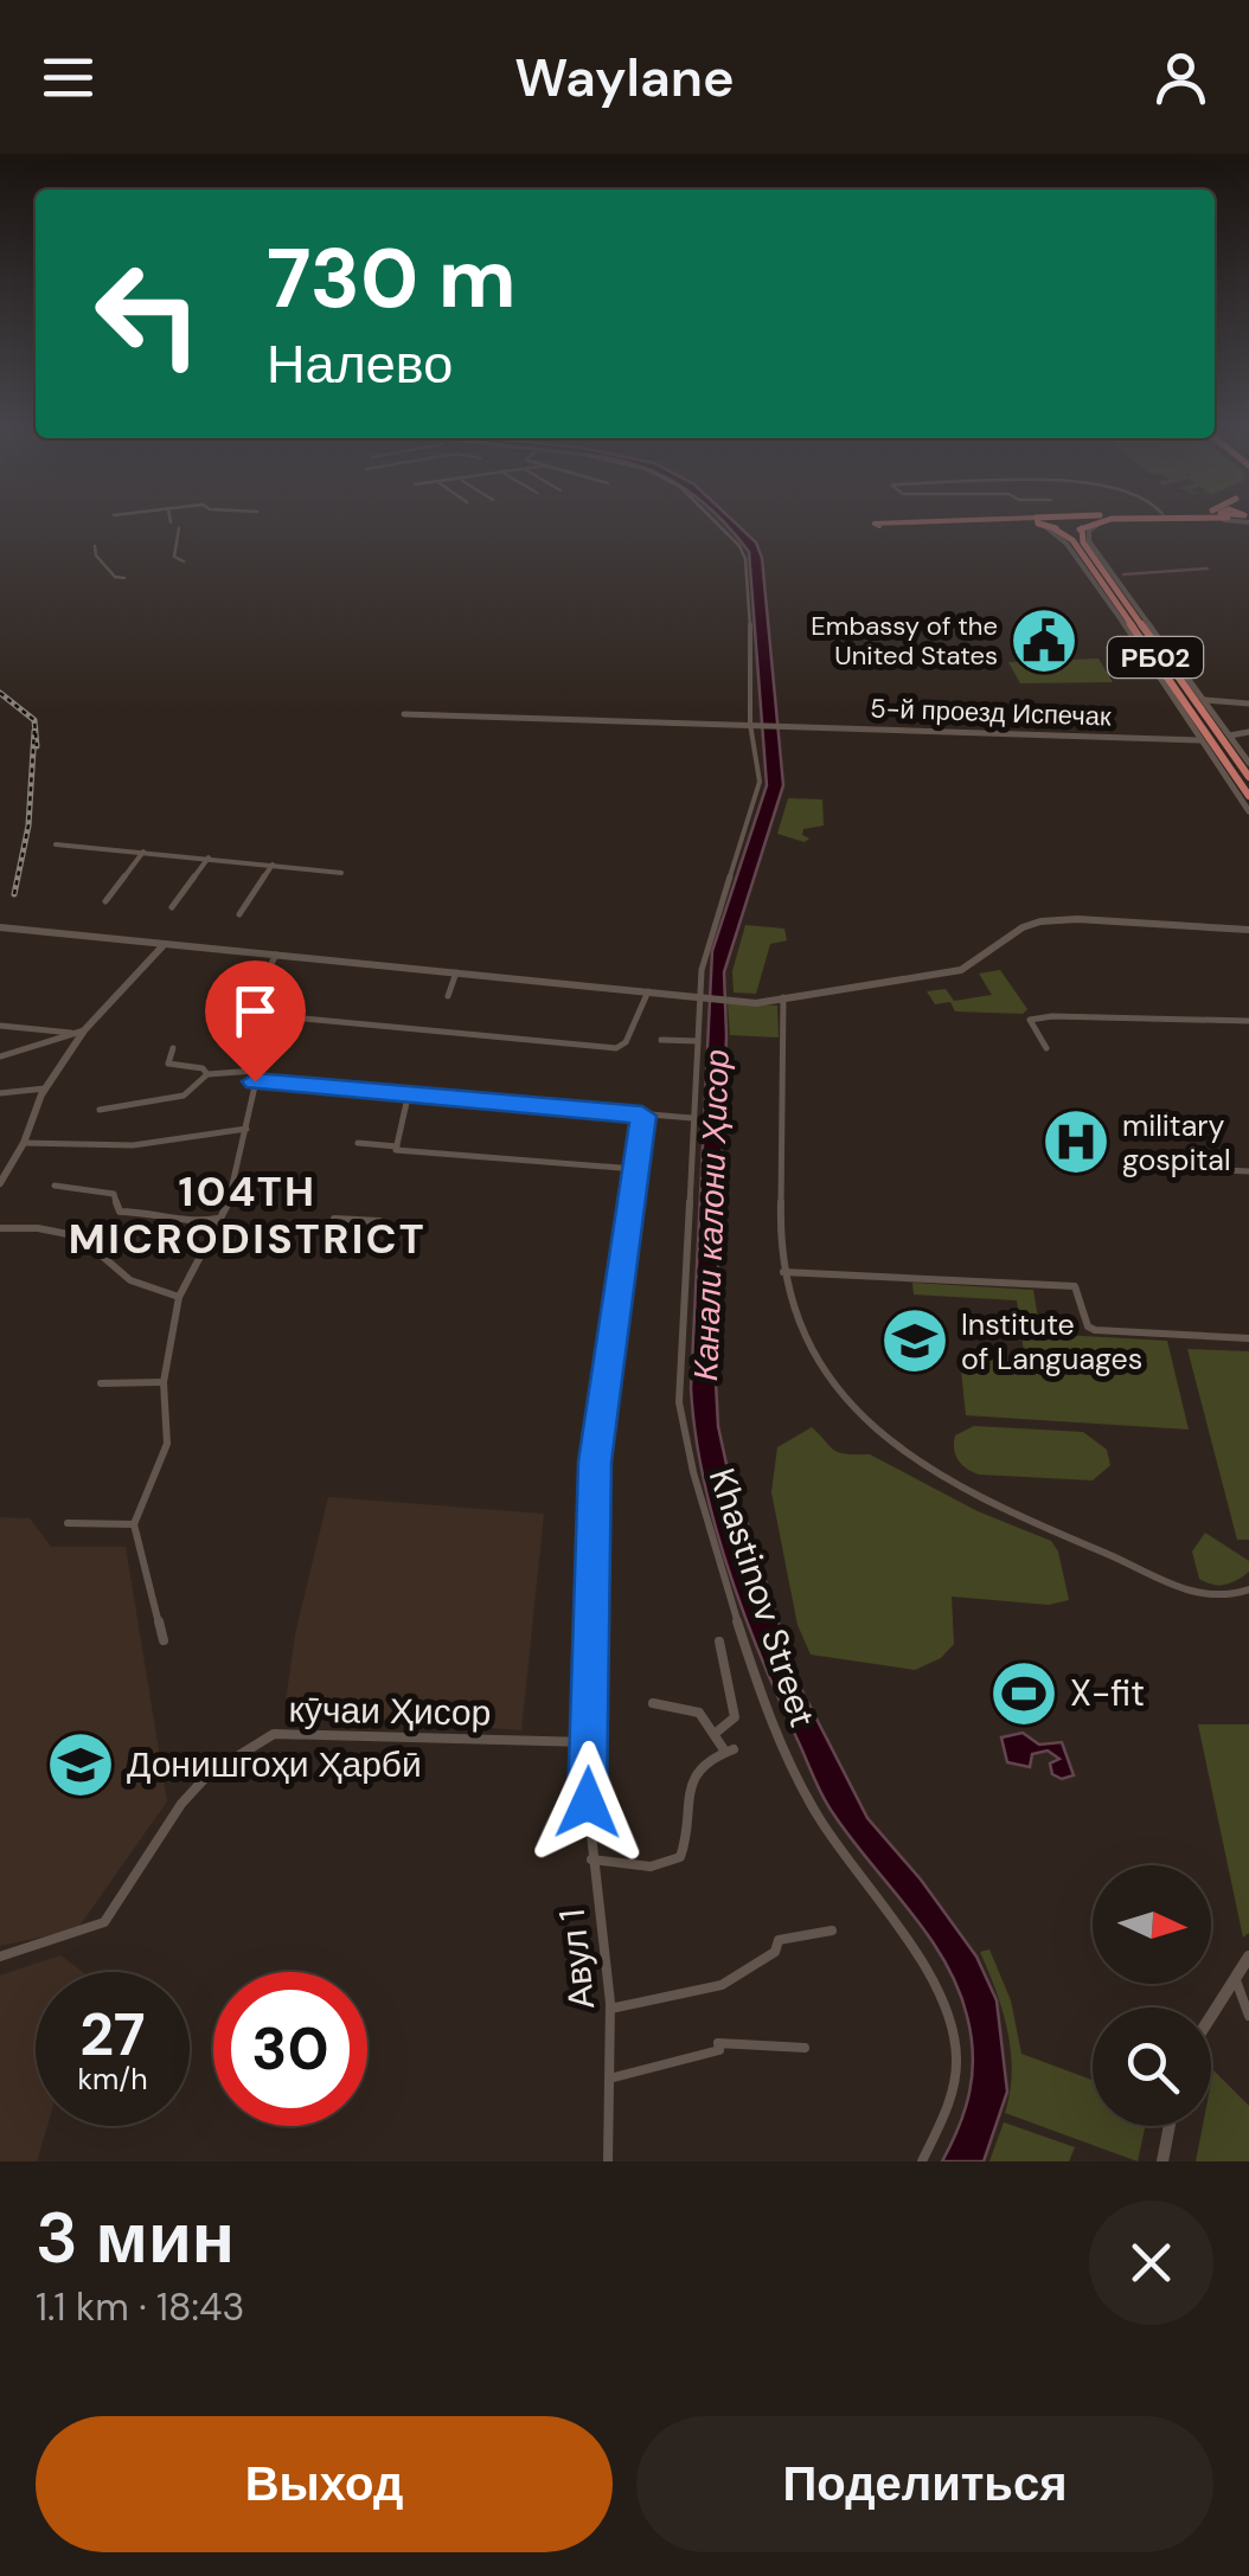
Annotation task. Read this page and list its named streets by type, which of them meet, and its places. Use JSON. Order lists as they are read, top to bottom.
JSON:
{
  "streets": {
    "highway": ["РБ02"],
    "street": [
      "5-й проезд Испечак",
      "Khastinov Street",
      "кӯчаи Ҳисор",
      "Авул 1"
    ]
  },
  "crossings": [
    ["РБ02", "5-й проезд Испечак"],
    ["5-й проезд Испечак", "Khastinov Street"],
    ["кӯчаи Ҳисор", "Авул 1"]
  ],
  "districts": ["104TH MICRODISTRICT"],
  "water": ["Канали калони Ҳисор"],
  "places": {
    "public building": ["Embassy of the United States"],
    "hospital": ["military gospital"],
    "school or university": ["Institute of Languages", "Донишгоҳи Ҳарбӣ"],
    "sports": ["X-fit"]
  },
  "north": "right",
  "page": {
    "header": "Waylane",
    "turn": ["730 m", "Налево"],
    "speed": "27 km/h",
    "limit": "30",
    "heading": ["3 мин", "1.1 km · 18:43"],
    "buttons": ["Выход", "Поделиться"]
  }
}
